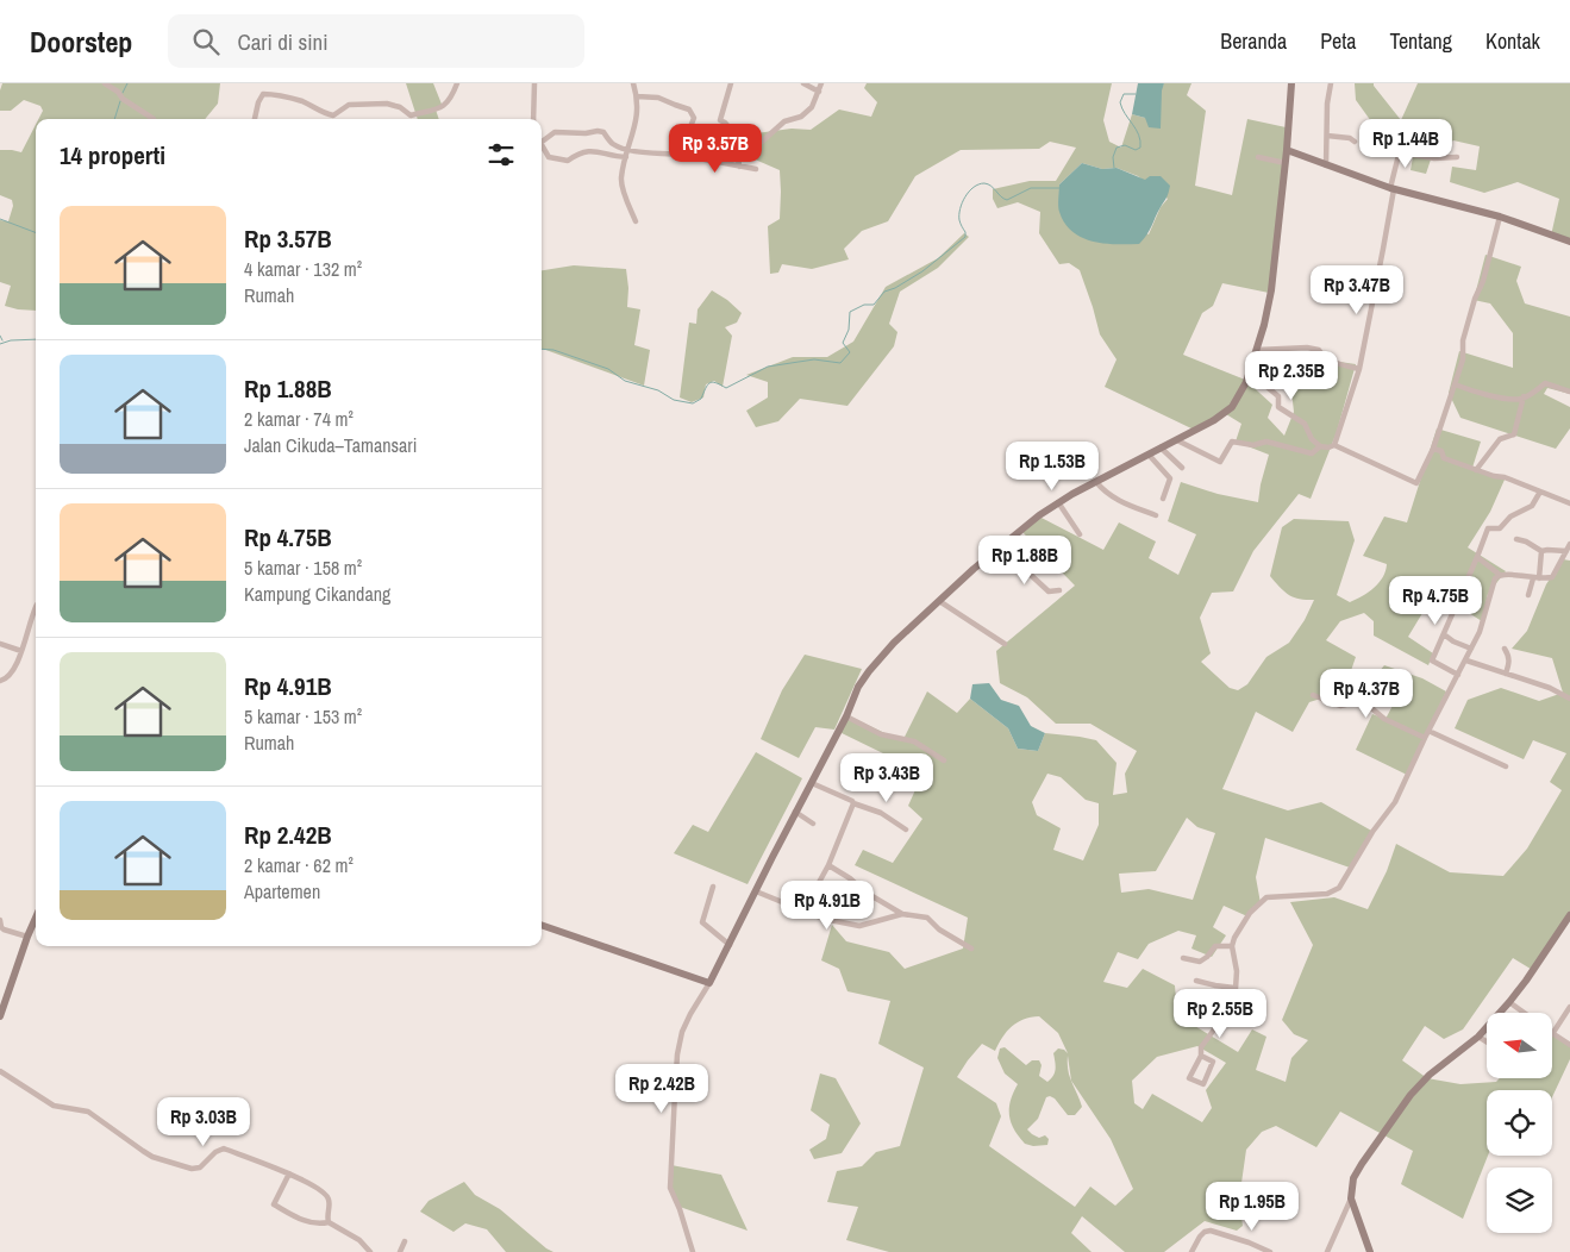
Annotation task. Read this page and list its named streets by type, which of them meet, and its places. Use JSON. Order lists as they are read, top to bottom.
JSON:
{
  "north": "left",
  "page": {
    "header": "Doorstep",
    "search": "Cari di sini",
    "nav": [
      "Beranda",
      "Peta",
      "Tentang",
      "Kontak"
    ],
    "price": [
      "Rp 1.44B",
      "Rp 3.57B",
      "Rp 3.47B",
      "Rp 2.35B",
      "Rp 1.53B",
      "Rp 1.88B",
      "Rp 4.75B",
      "Rp 4.37B",
      "Rp 3.43B",
      "Rp 4.91B",
      "Rp 2.55B",
      "Rp 2.42B",
      "Rp 3.03B",
      "Rp 1.95B"
    ],
    "heading": "14 properti",
    "list": [
      {
        "name": "Rp 3.57B",
        "note": "4 kamar · 132 m² · Rumah"
      },
      {
        "name": "Rp 1.88B",
        "note": "2 kamar · 74 m² · Jalan Cikuda–Tamansari"
      },
      {
        "name": "Rp 4.75B",
        "note": "5 kamar · 158 m² · Kampung Cikandang"
      },
      {
        "name": "Rp 4.91B",
        "note": "5 kamar · 153 m² · Rumah"
      },
      {
        "name": "Rp 2.42B",
        "note": "2 kamar · 62 m² · Apartemen"
      }
    ]
  }
}
